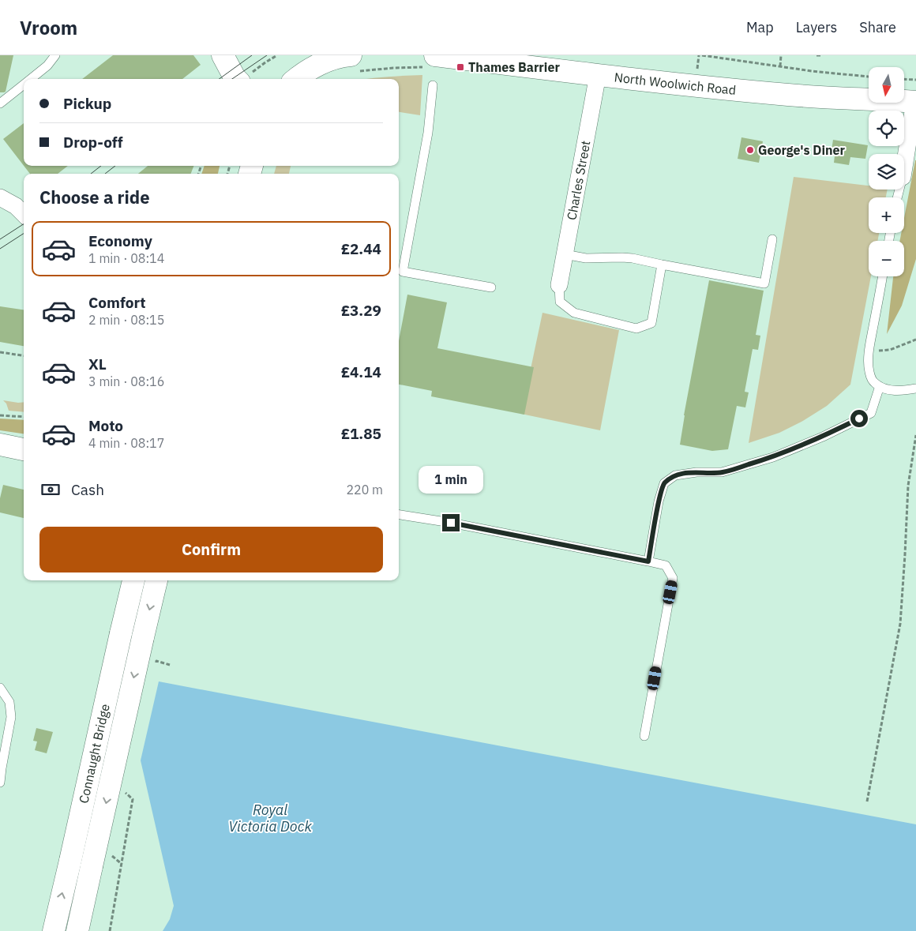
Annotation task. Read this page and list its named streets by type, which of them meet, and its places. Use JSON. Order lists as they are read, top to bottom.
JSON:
{
  "streets": {
    "main road": ["North Woolwich Road", "Connaught Bridge"],
    "street": ["Charles Street"]
  },
  "crossings": [
    ["North Woolwich Road", "Charles Street"]
  ],
  "water": ["Royal Victoria Dock"],
  "places": {
    "transit": ["Thames Barrier"],
    "other": ["George's Diner"]
  },
  "north": "bottom",
  "page": {
    "header": "Vroom",
    "nav": ["Map", "Layers", "Share"],
    "map_buttons": ["+", "−"],
    "banner": ["Pickup", "Drop-off"],
    "heading": "Choose a ride",
    "list": [
      {
        "name": "Economy",
        "note": "1 min · 08:14",
        "value": "£2.44"
      },
      {
        "name": "Comfort",
        "note": "2 min · 08:15",
        "value": "£3.29"
      },
      {
        "name": "XL",
        "note": "3 min · 08:16",
        "value": "£4.14"
      },
      {
        "name": "Moto",
        "note": "4 min · 08:17",
        "value": "£1.85"
      }
    ],
    "bubble": "1 min",
    "pay": ["Cash", "220 m"],
    "buttons": "Confirm"
  }
}
